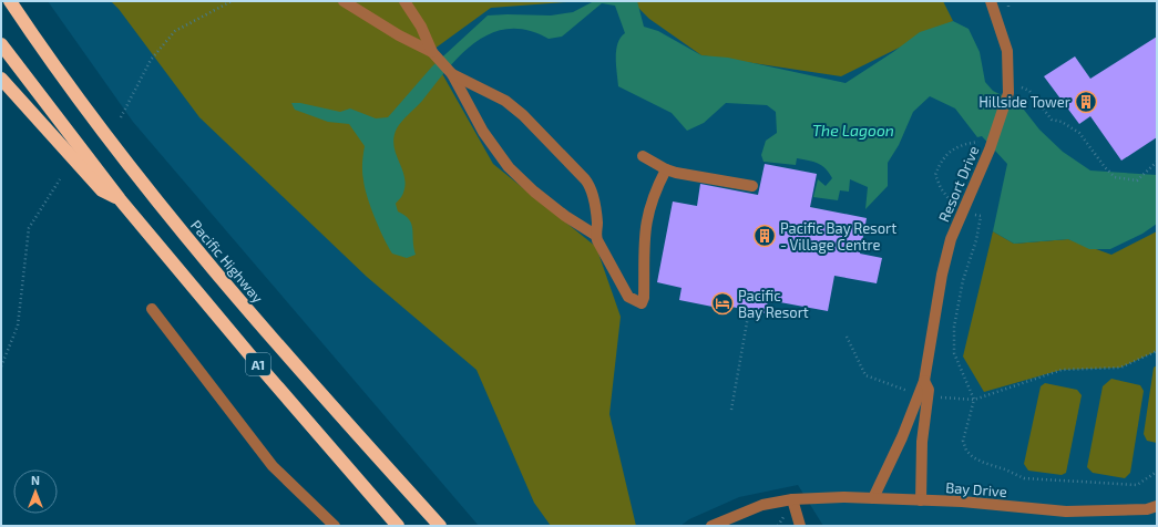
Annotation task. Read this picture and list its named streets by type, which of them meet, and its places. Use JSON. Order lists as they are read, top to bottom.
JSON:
{
  "streets": {
    "highway": ["Pacific Highway", "A1"],
    "street": ["Resort Drive", "Bay Drive"]
  },
  "crossings": [
    ["Resort Drive", "Bay Drive"]
  ],
  "water": ["The Lagoon"],
  "places": {
    "building": ["Hillside Tower", "Pacific Bay Resort - Village Centre"],
    "hotel": ["Pacific Bay Resort"]
  },
  "north": "top"
}
